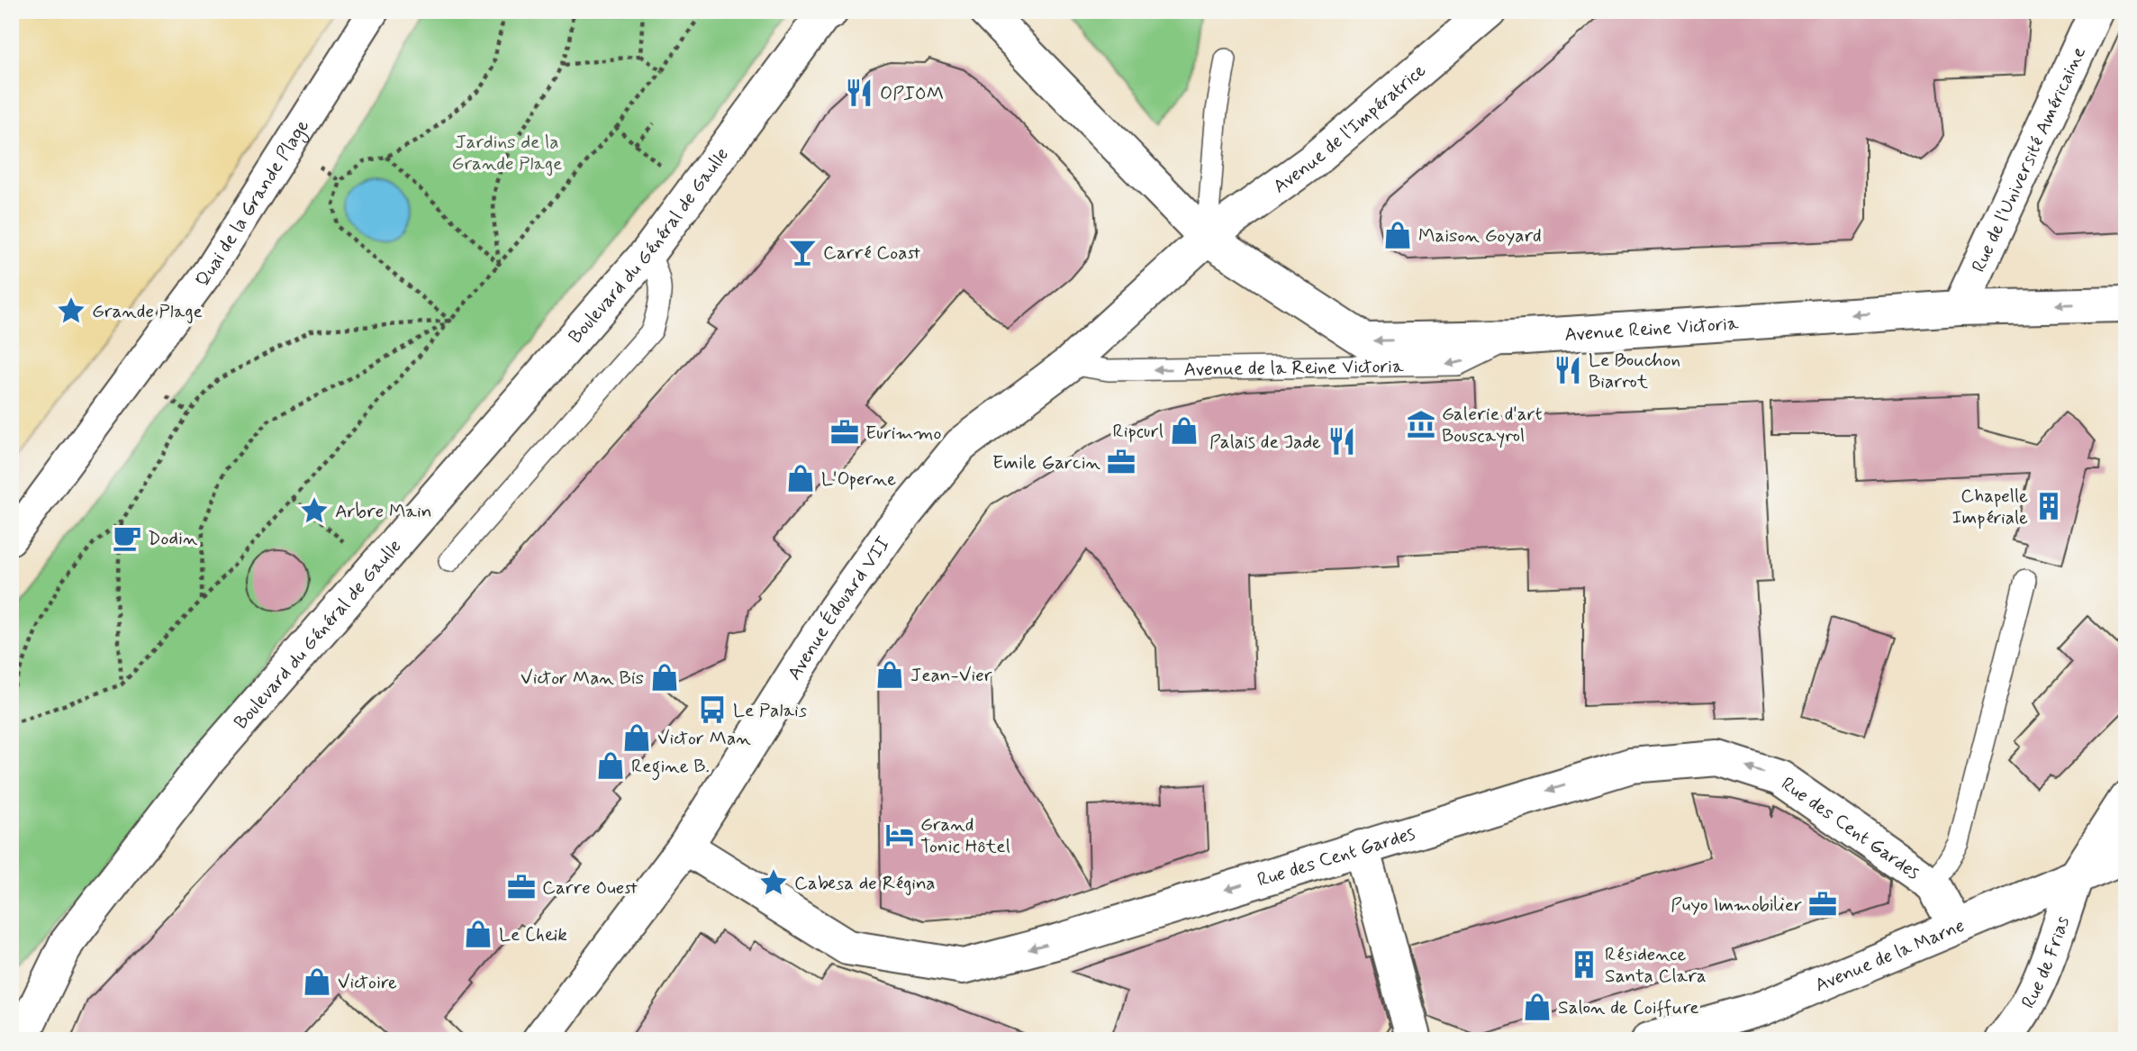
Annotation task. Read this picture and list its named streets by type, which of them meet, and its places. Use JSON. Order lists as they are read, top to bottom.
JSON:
{
  "streets": {
    "street": [
      "Avenue de l'Impératrice",
      "Rue de l'Université Américaine",
      "Quai de la Grande Plage",
      "Boulevard du Général de Gaulle",
      "Avenue Reine Victoria",
      "Avenue Édouard VII",
      "Rue des Cent Gardes",
      "Avenue de la Marne",
      "Rue de Frias"
    ],
    "lane": ["Avenue de la Reine Victoria"]
  },
  "crossings": [
    ["Avenue de l'Impératrice", "Avenue Reine Victoria"],
    ["Avenue de l'Impératrice", "Avenue Édouard VII"],
    ["Rue de l'Université Américaine", "Avenue Reine Victoria"],
    ["Avenue Reine Victoria", "Avenue de la Reine Victoria"],
    ["Avenue Reine Victoria", "Avenue Édouard VII"],
    ["Avenue de la Reine Victoria", "Avenue Édouard VII"],
    ["Avenue Édouard VII", "Rue des Cent Gardes"],
    ["Rue des Cent Gardes", "Avenue de la Marne"],
    ["Avenue de la Marne", "Rue de Frias"]
  ],
  "one_way": ["Avenue Reine Victoria", "Avenue de la Reine Victoria", "Rue des Cent Gardes"],
  "parks": ["Jardins de la Grande Plage"],
  "places": {
    "restaurant": ["OPIOM", "Le Bouchon Biarrot", "Palais de Jade"],
    "shop": [
      "Maison Goyard",
      "Ripcurl",
      "L'Operne",
      "Jean-Vier",
      "Victor Man Bis",
      "Victor Man",
      "Regine B.",
      "Le Cheik",
      "Victoire",
      "Salon de Coiffure"
    ],
    "bar": ["Carré Coast"],
    "place": ["Grande Plage", "Arbre Main", "Cabesa de Régina"],
    "museum": ["Galerie d'art Bouscayrol"],
    "office": [
      "Eurimmo",
      "Emile Garcin",
      "Carre Ouest",
      "Puyo Immobilier"
    ],
    "building": ["Chapelle Impériale", "Résidence Santa Clara"],
    "cafe": ["Dodin"],
    "bus stop": ["Le Palais"],
    "hotel": ["Grand Tonic Hôtel"]
  }
}
